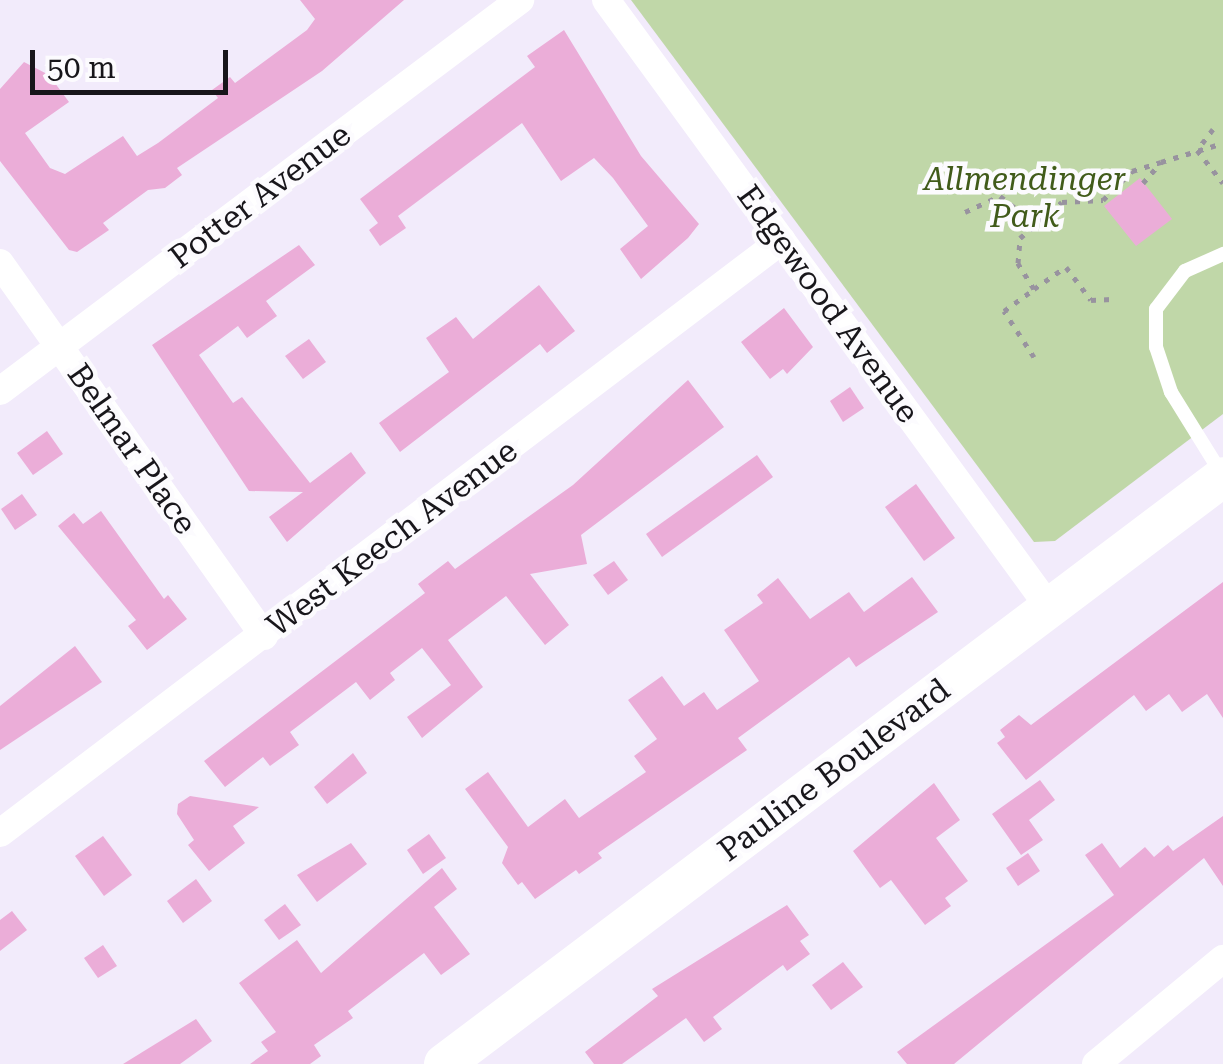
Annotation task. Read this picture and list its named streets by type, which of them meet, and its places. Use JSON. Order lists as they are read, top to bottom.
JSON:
{
  "streets": {
    "street": [
      "Potter Avenue",
      "Edgewood Avenue",
      "Belmar Place",
      "West Keech Avenue",
      "Pauline Boulevard"
    ]
  },
  "crossings": [
    ["Potter Avenue", "Belmar Place"],
    ["Edgewood Avenue", "West Keech Avenue"],
    ["Edgewood Avenue", "Pauline Boulevard"],
    ["Belmar Place", "West Keech Avenue"]
  ],
  "parks": ["Allmendinger Park"],
  "scale_bar": "50 m"
}
